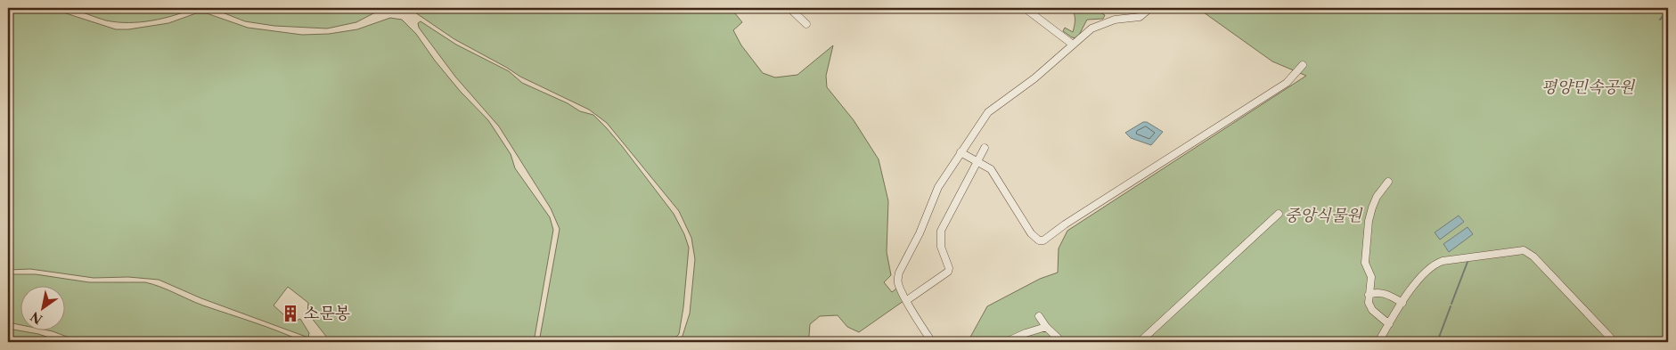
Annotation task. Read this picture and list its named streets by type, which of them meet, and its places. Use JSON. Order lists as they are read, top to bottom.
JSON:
{
  "parks": ["평양민속공원", "중앙식물원"],
  "places": {
    "building": ["소문봉"]
  },
  "north": "bottom left"
}
